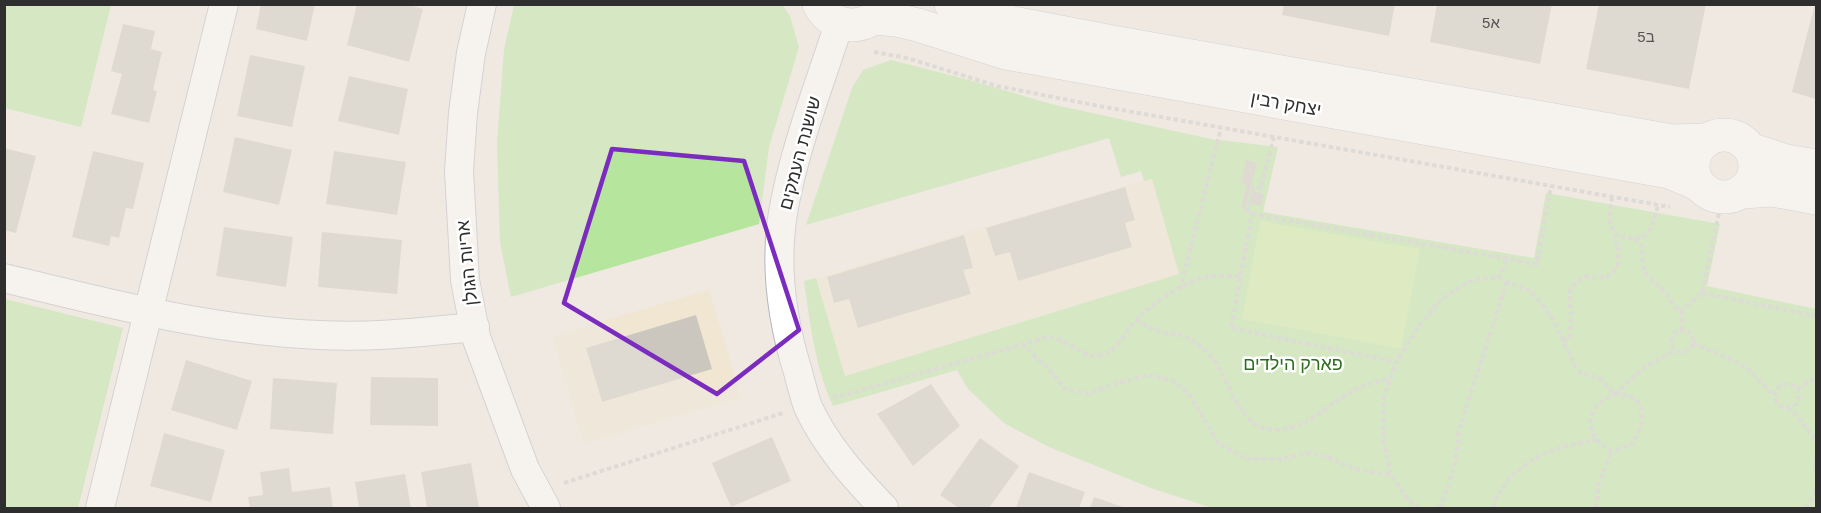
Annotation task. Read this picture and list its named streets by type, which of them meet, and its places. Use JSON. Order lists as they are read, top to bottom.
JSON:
{
  "streets": {
    "main road": ["יצחק רבין"],
    "street": ["שושנת העמקים", "אריות הגולן"]
  },
  "parks": ["פארק הילדים"],
  "house_numbers": ["5א", "5ב"]
}
